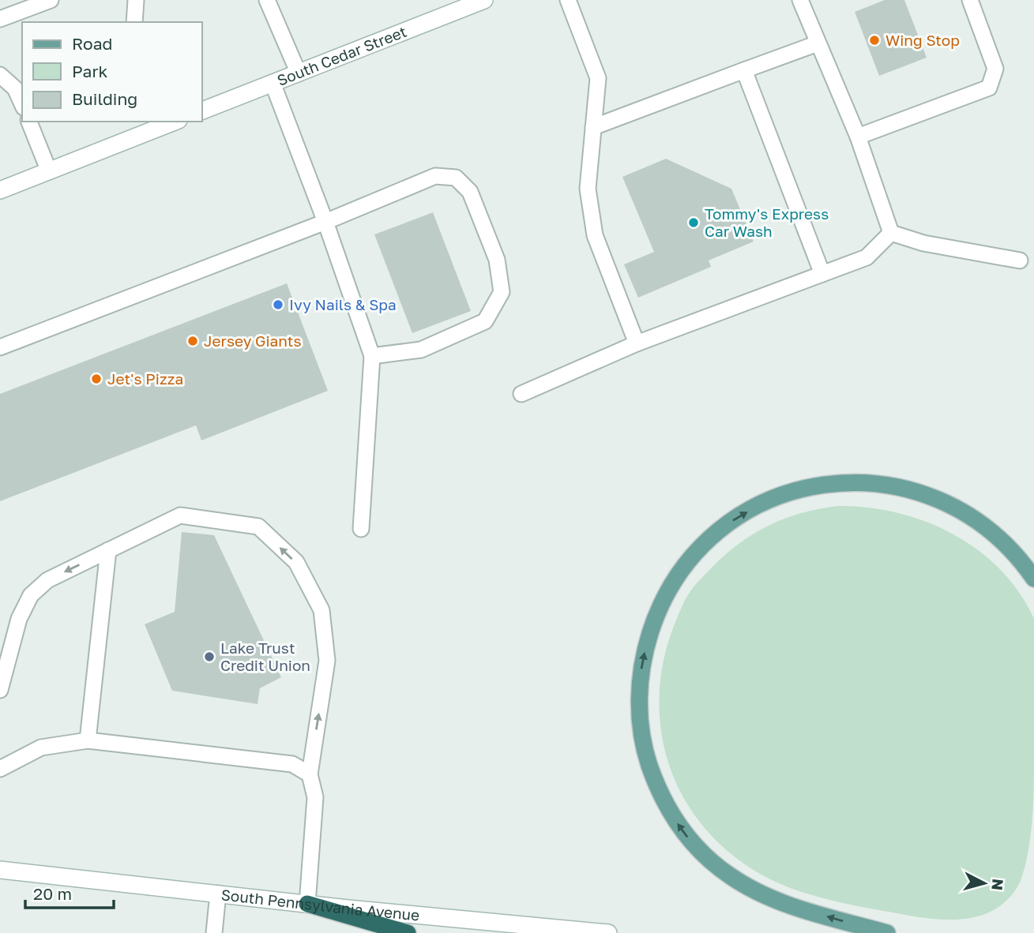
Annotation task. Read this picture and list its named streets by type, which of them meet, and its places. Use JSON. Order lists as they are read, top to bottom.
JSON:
{
  "streets": {
    "main road": ["South Cedar Street", "South Pennsylvania Avenue"]
  },
  "places": [
    "Wing Stop",
    "Tommy's Express Car Wash",
    "Ivy Nails & Spa",
    "Jersey Giants",
    "Jet's Pizza",
    "Lake Trust Credit Union"
  ],
  "legend": ["Road", "Park", "Building"],
  "scale_bar": "20 m",
  "north": "right"
}
